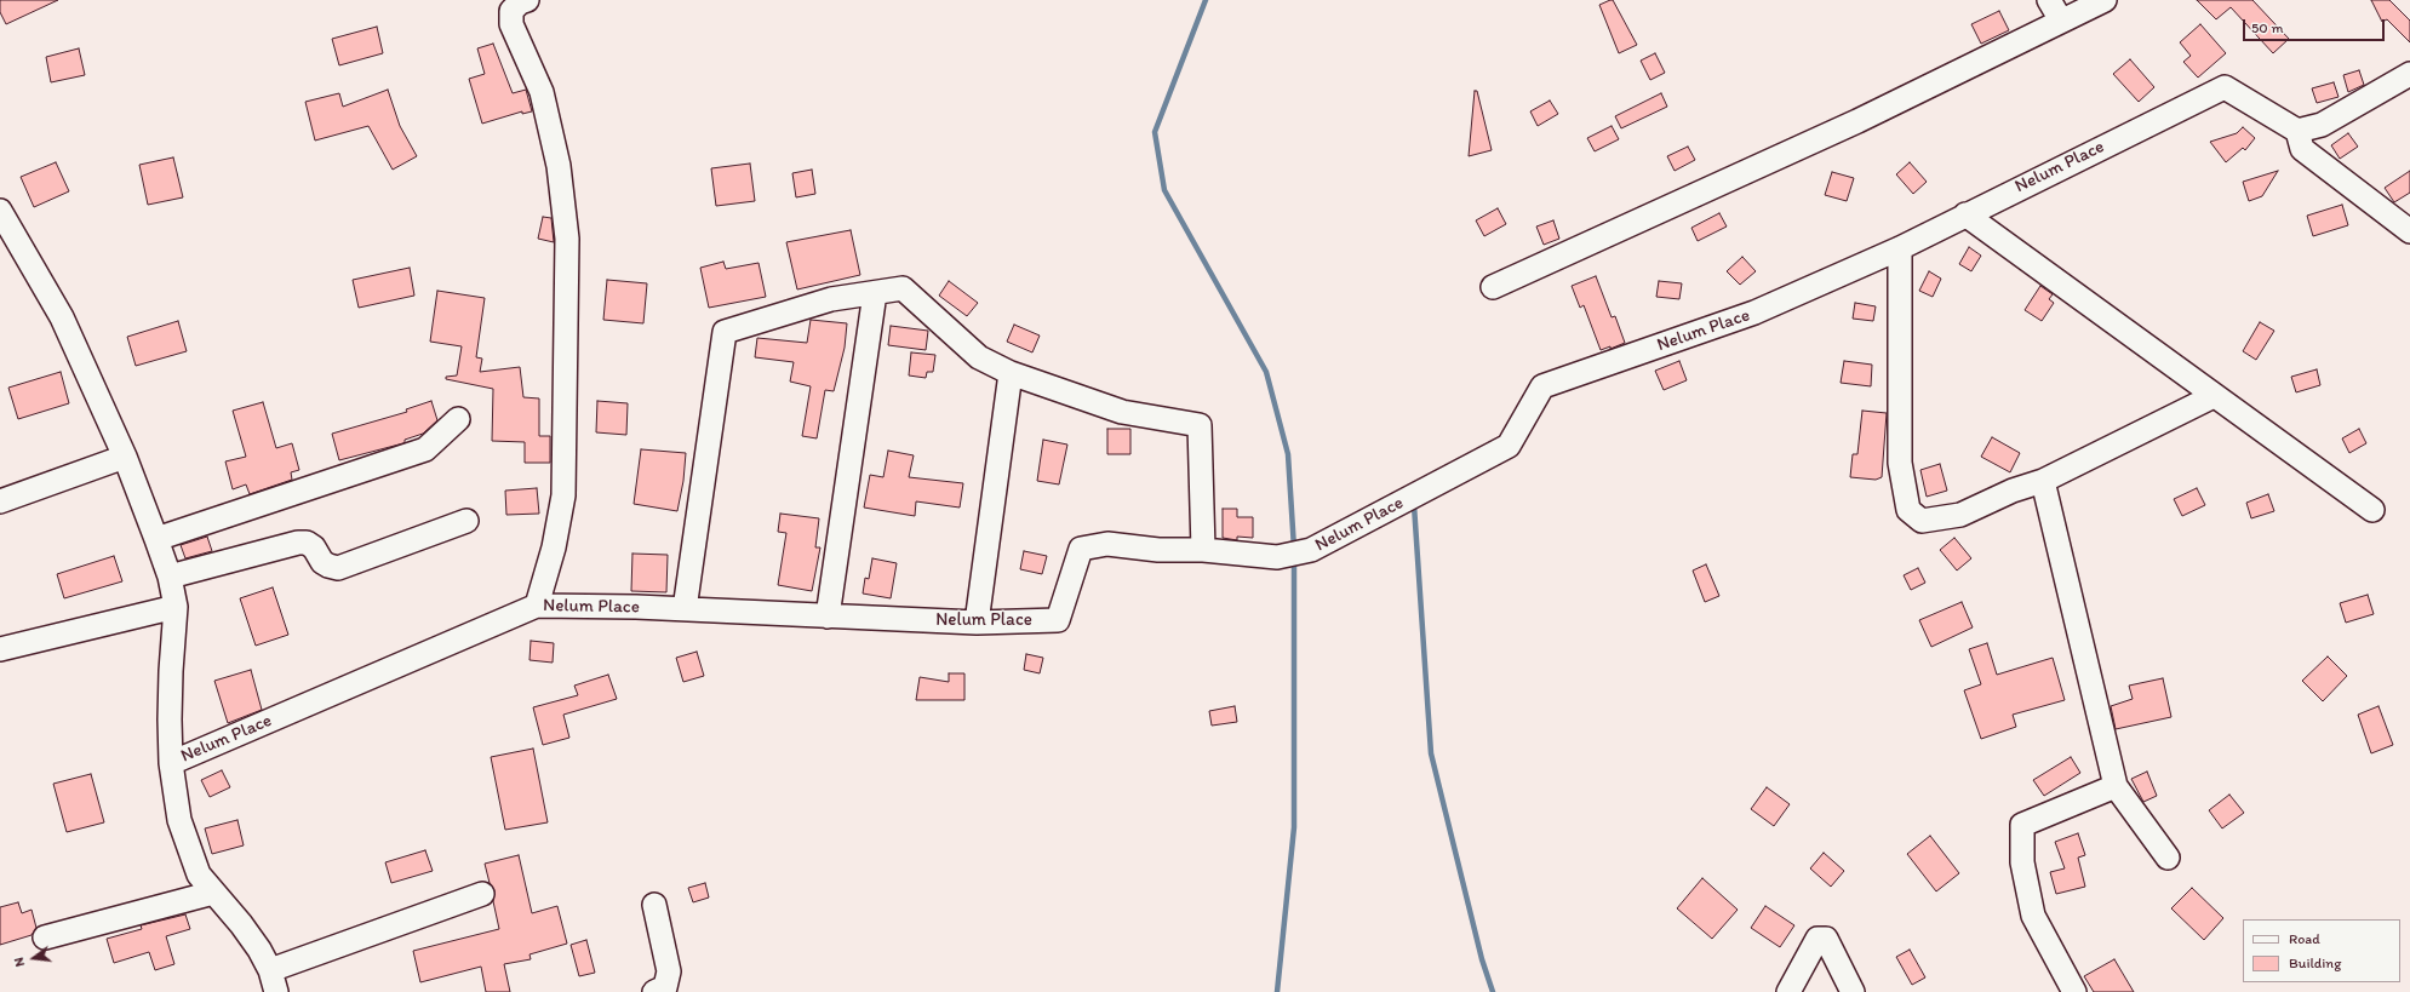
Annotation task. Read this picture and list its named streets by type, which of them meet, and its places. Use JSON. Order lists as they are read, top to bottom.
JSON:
{
  "streets": {
    "street": ["Nelum Place"]
  },
  "legend": ["Road", "Building"],
  "scale_bar": "50 m",
  "north": "left"
}
